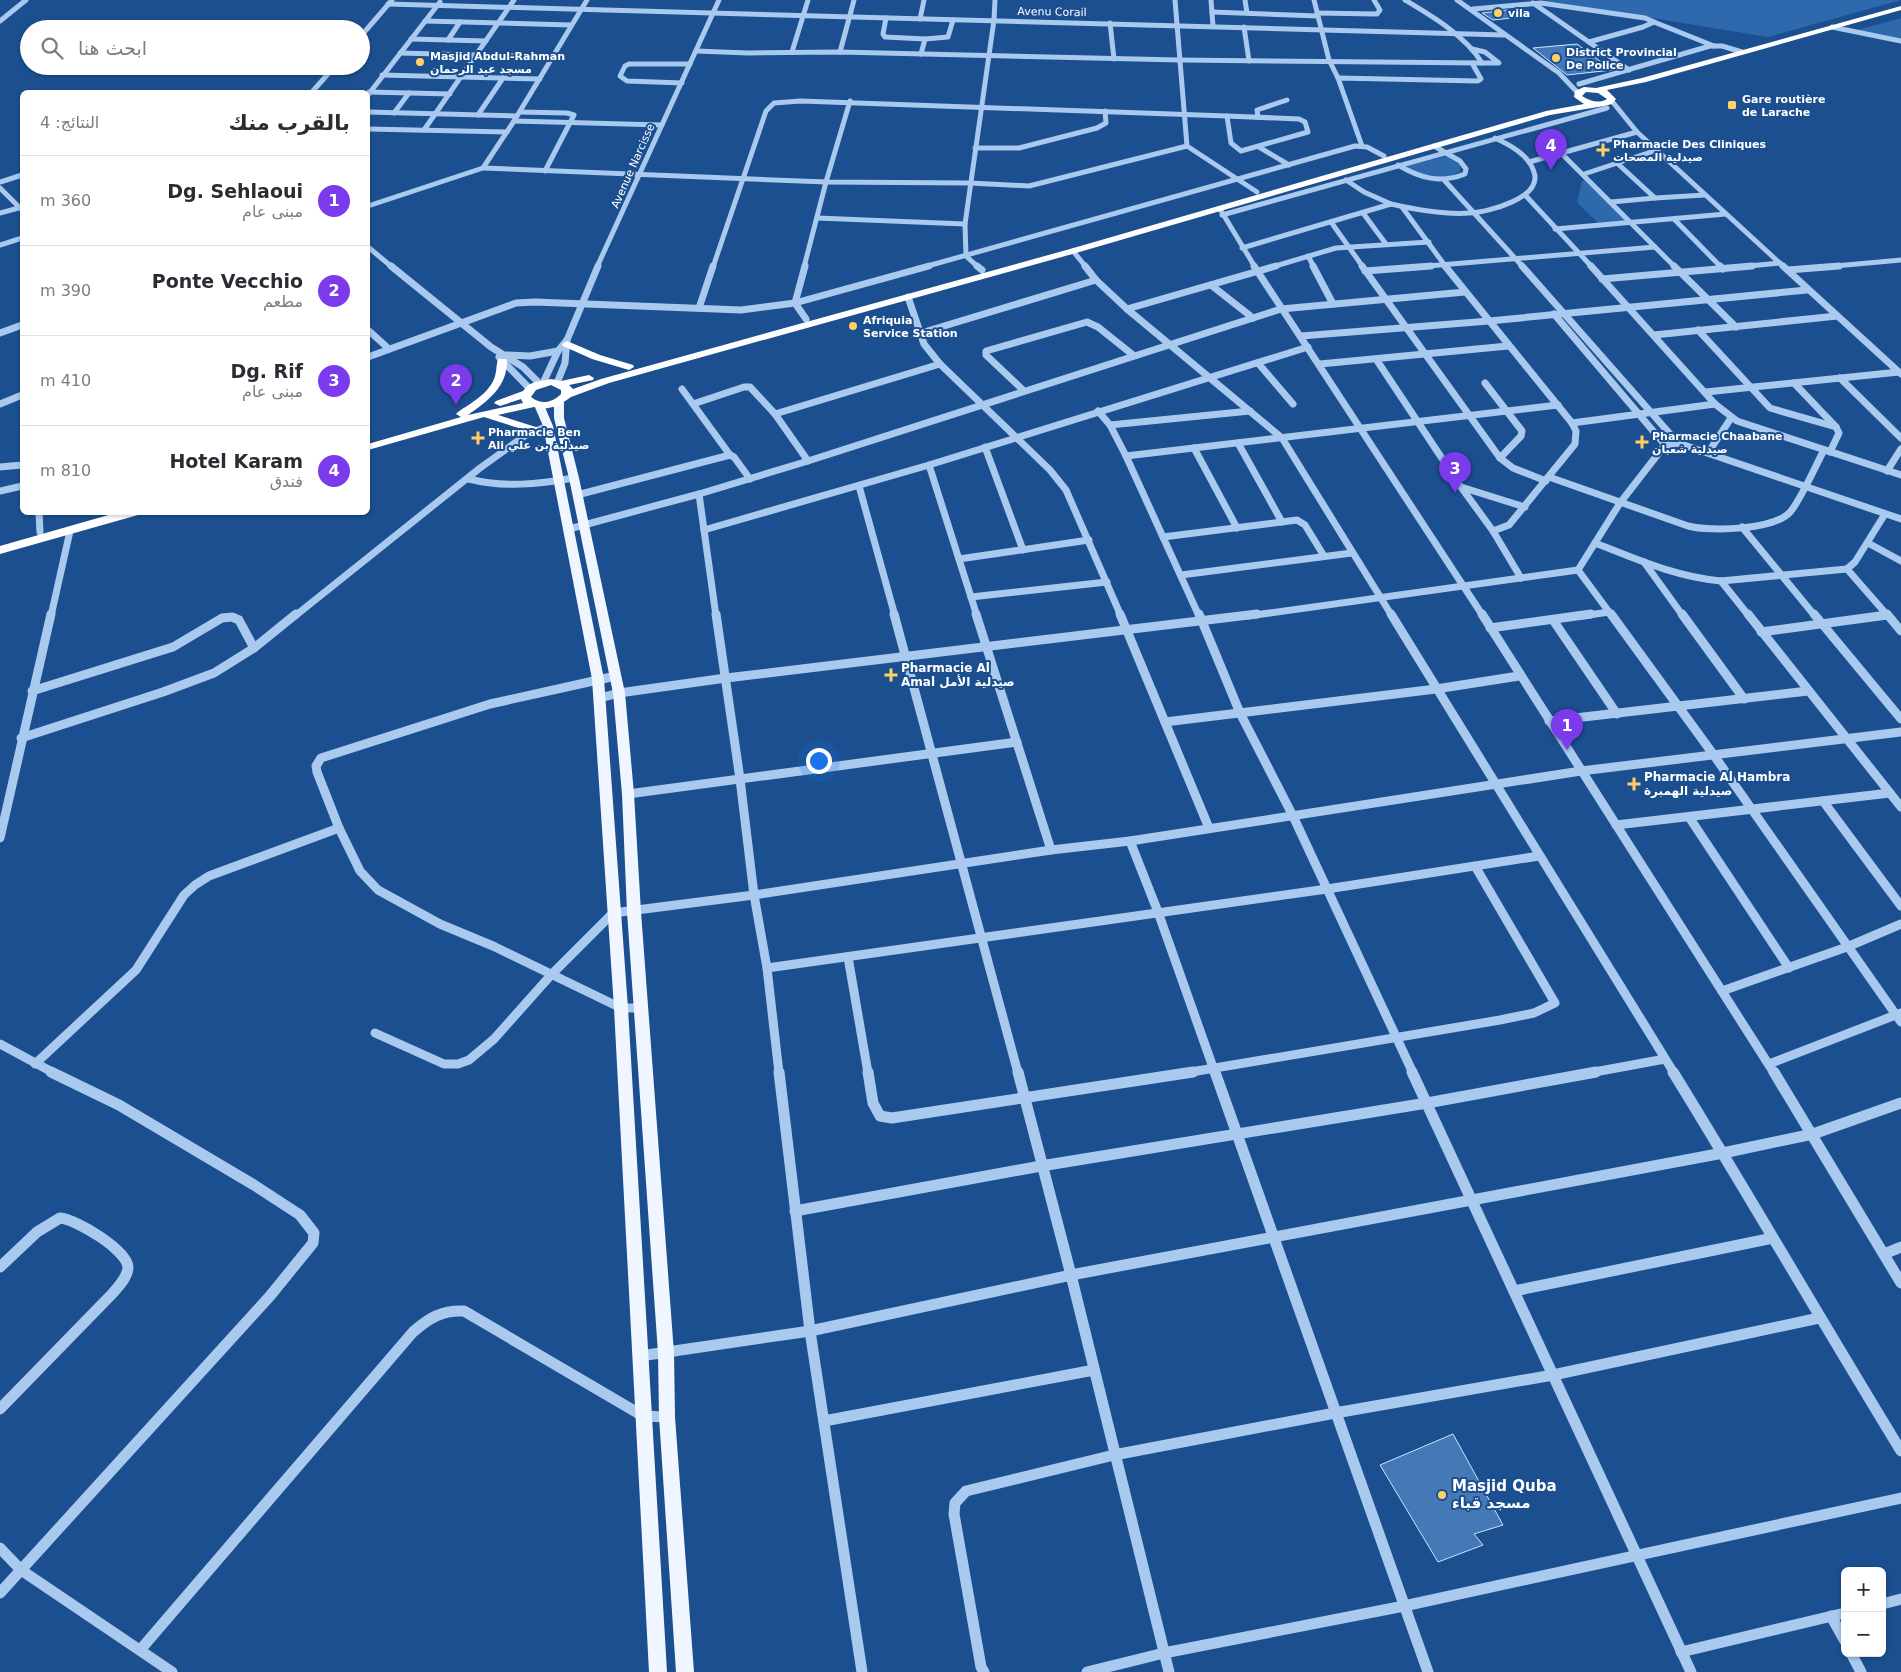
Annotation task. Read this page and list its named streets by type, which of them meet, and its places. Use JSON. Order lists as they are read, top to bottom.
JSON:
{
  "streets": {
    "street": ["Avenu Corail", "Avenue Narcisse"]
  },
  "crossings": [
    ["Avenu Corail", "Avenue Narcisse"]
  ],
  "places": {
    "other": [
      "vila",
      "District Provincial De Police",
      "Masjid Abdul-Rahman مسجد عبد الرحمان",
      "Afriquia Service Station",
      "Masjid Quba مسجد قباء"
    ],
    "transit": ["Gare routière de Larache"],
    "health": [
      "Pharmacie Des Cliniques صيدلية المصحات",
      "Pharmacie Ben Ali صيدلية بن علي",
      "Pharmacie Chaabane صيدلية شعبان",
      "Pharmacie Al Amal صيدلية الأمل",
      "Pharmacie Al Hambra صيدلية الهمبرة"
    ]
  },
  "page": {
    "search": "ابحث هنا",
    "heading": ["بالقرب منك", "النتائج: 4"],
    "pins": [
      "4",
      "2",
      "3",
      "1"
    ],
    "list": [
      {
        "mark": "1",
        "name": "Dg. Sehlaoui",
        "note": "مبنى عام",
        "value": "360 m"
      },
      {
        "mark": "2",
        "name": "Ponte Vecchio",
        "note": "مطعم",
        "value": "390 m"
      },
      {
        "mark": "3",
        "name": "Dg. Rif",
        "note": "مبنى عام",
        "value": "410 m"
      },
      {
        "mark": "4",
        "name": "Hotel Karam",
        "note": "فندق",
        "value": "810 m"
      }
    ],
    "map_buttons": ["+", "−"]
  }
}
